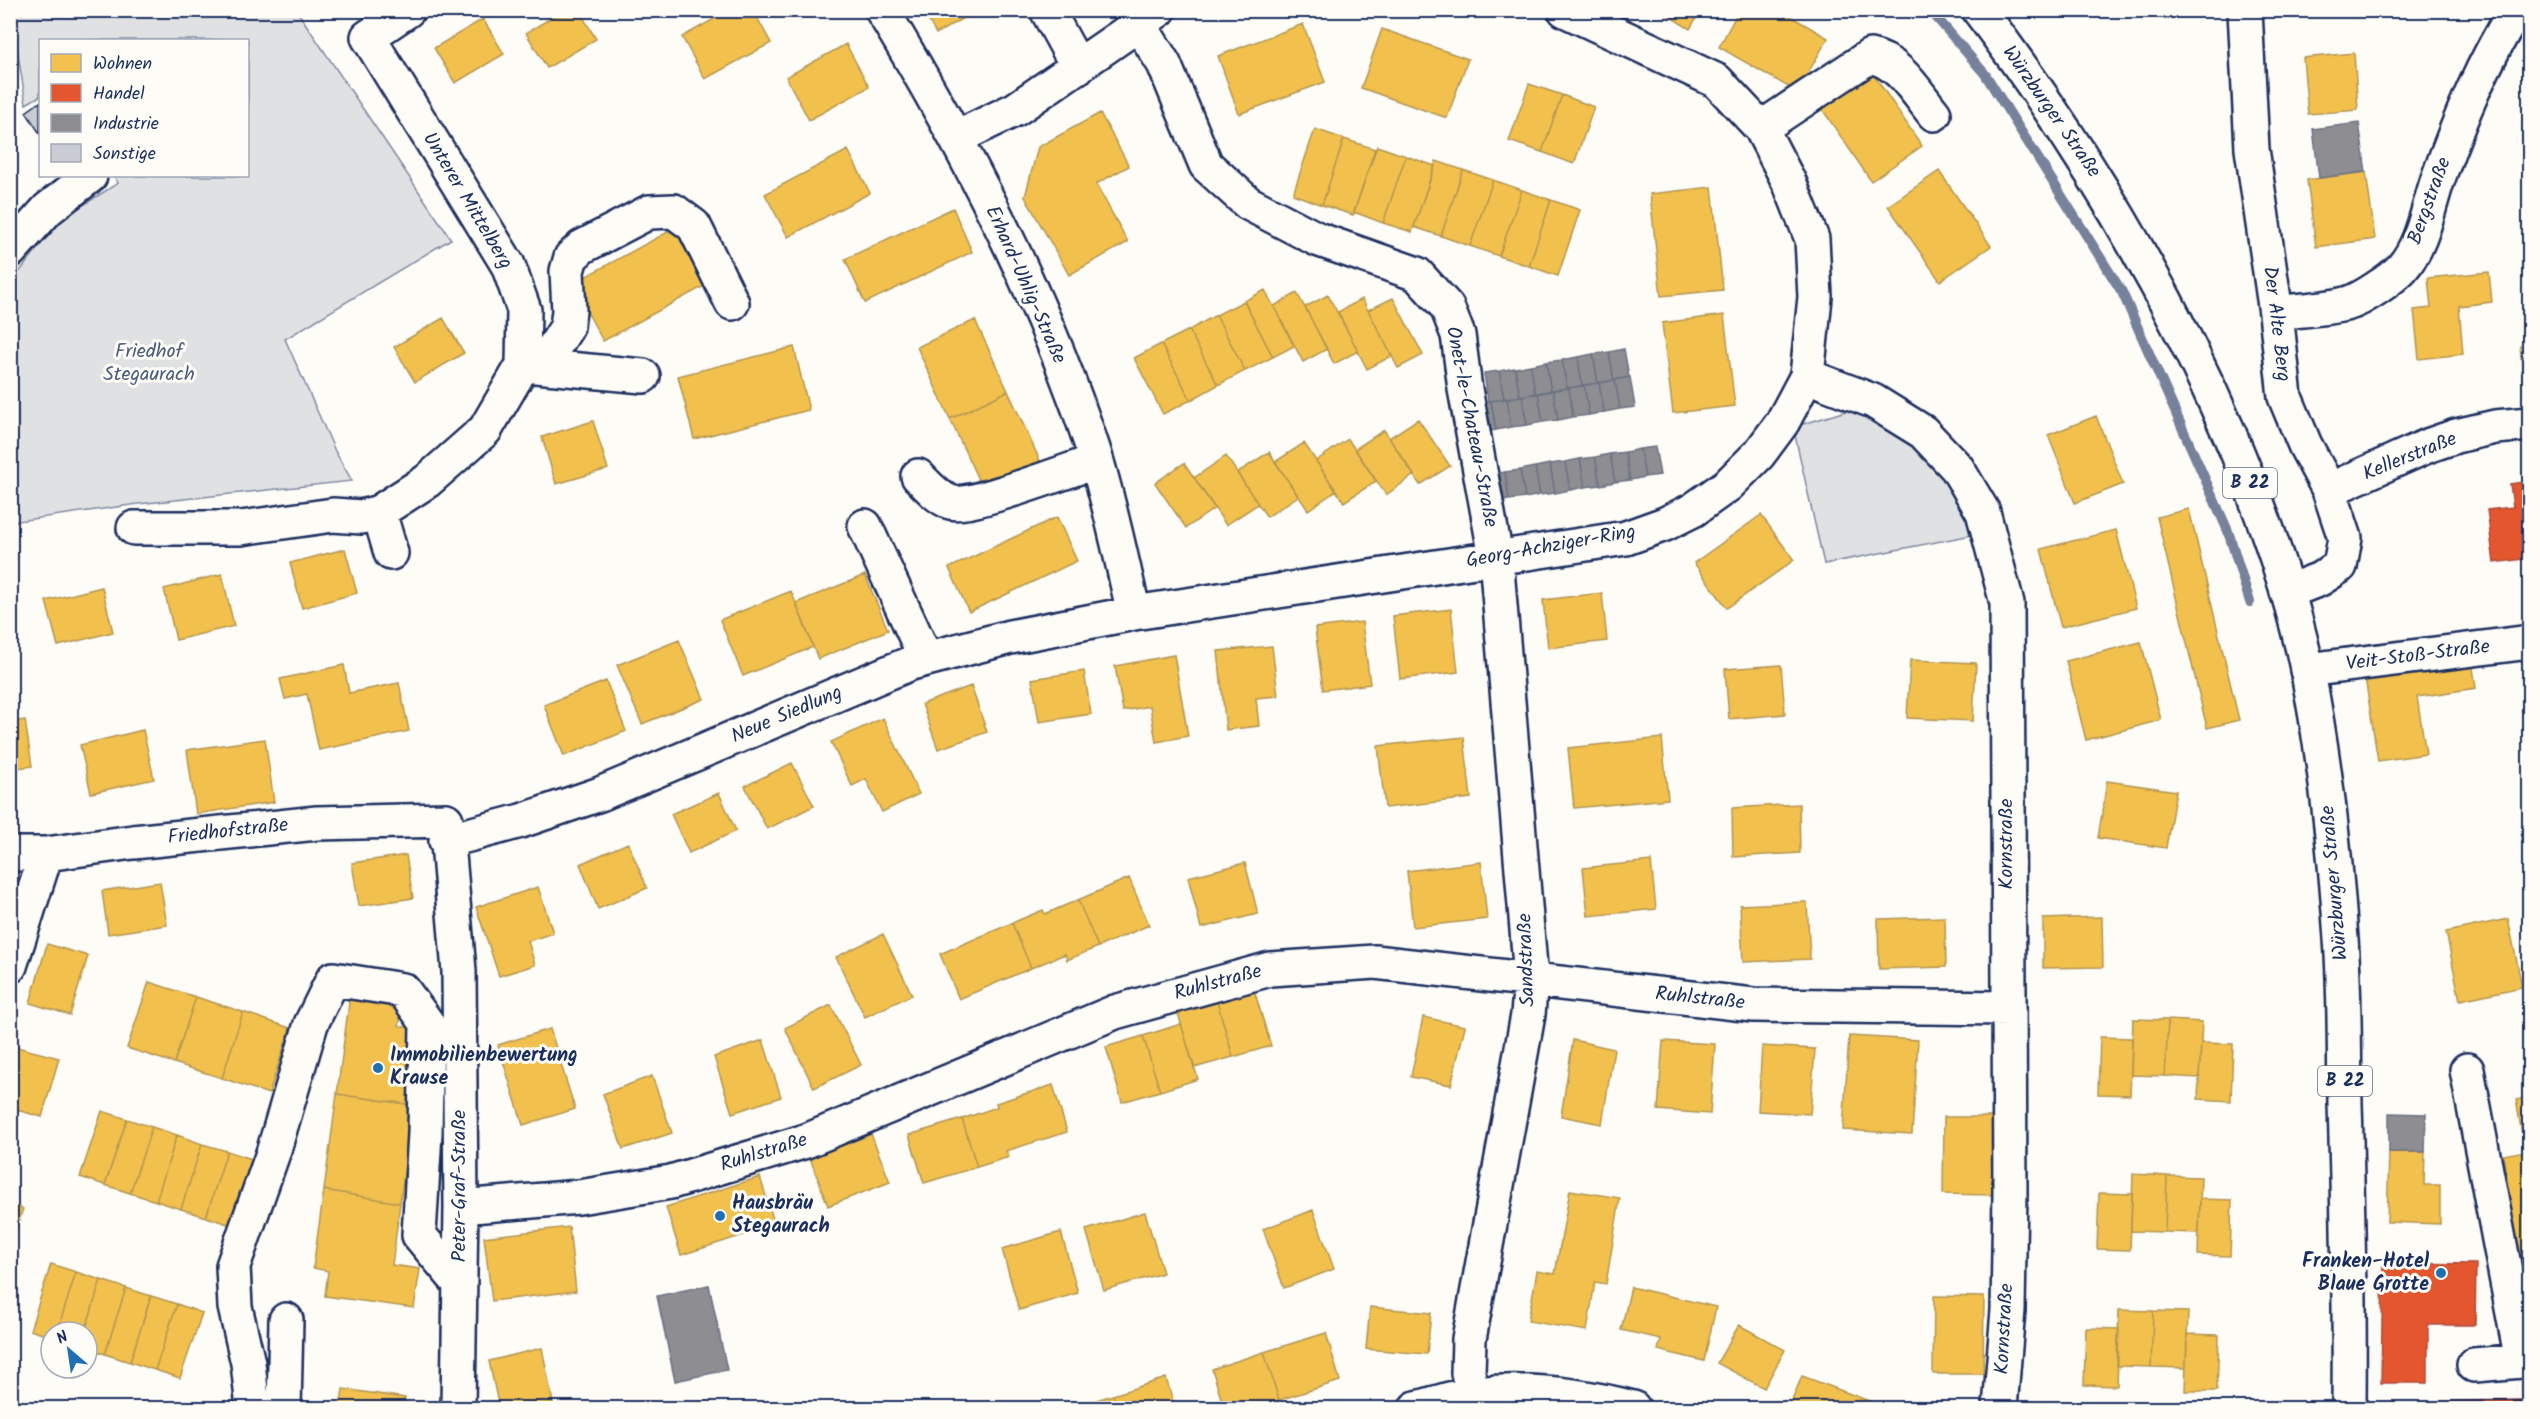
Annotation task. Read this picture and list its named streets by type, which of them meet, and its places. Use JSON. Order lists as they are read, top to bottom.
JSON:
{
  "streets": {
    "street": [
      "Würzburger Straße",
      "Unterer Mittelberg",
      "Bergstraße",
      "Erhard-Uhlig-Straße",
      "Der Alte Berg",
      "Onet-le-Chateau-Straße",
      "Kellerstraße",
      "B 22",
      "Georg-Achziger-Ring",
      "Veit-Stoß-Straße",
      "Neue Siedlung",
      "Friedhofstraße",
      "Kornstraße",
      "Sandstraße",
      "Ruhlstraße",
      "Peter-Graf-Straße"
    ]
  },
  "crossings": [
    ["Würzburger Straße", "Der Alte Berg"],
    ["Würzburger Straße", "Veit-Stoß-Straße"],
    ["Bergstraße", "Der Alte Berg"],
    ["Erhard-Uhlig-Straße", "Georg-Achziger-Ring"],
    ["Erhard-Uhlig-Straße", "Neue Siedlung"],
    ["Der Alte Berg", "Kellerstraße"],
    ["Onet-le-Chateau-Straße", "Georg-Achziger-Ring"],
    ["Onet-le-Chateau-Straße", "Sandstraße"],
    ["Georg-Achziger-Ring", "Neue Siedlung"],
    ["Georg-Achziger-Ring", "Kornstraße"],
    ["Georg-Achziger-Ring", "Sandstraße"],
    ["Neue Siedlung", "Friedhofstraße"],
    ["Neue Siedlung", "Peter-Graf-Straße"],
    ["Friedhofstraße", "Peter-Graf-Straße"],
    ["Kornstraße", "Ruhlstraße"],
    ["Sandstraße", "Ruhlstraße"],
    ["Ruhlstraße", "Peter-Graf-Straße"]
  ],
  "parks": ["Friedhof Stegaurach"],
  "places": ["Immobilienbewertung Krause", "Hausbräu Stegaurach", "Franken-Hotel Blaue Grotte"],
  "legend": [
    "Wohnen",
    "Handel",
    "Industrie",
    "Sonstige"
  ],
  "north": "top left"
}
